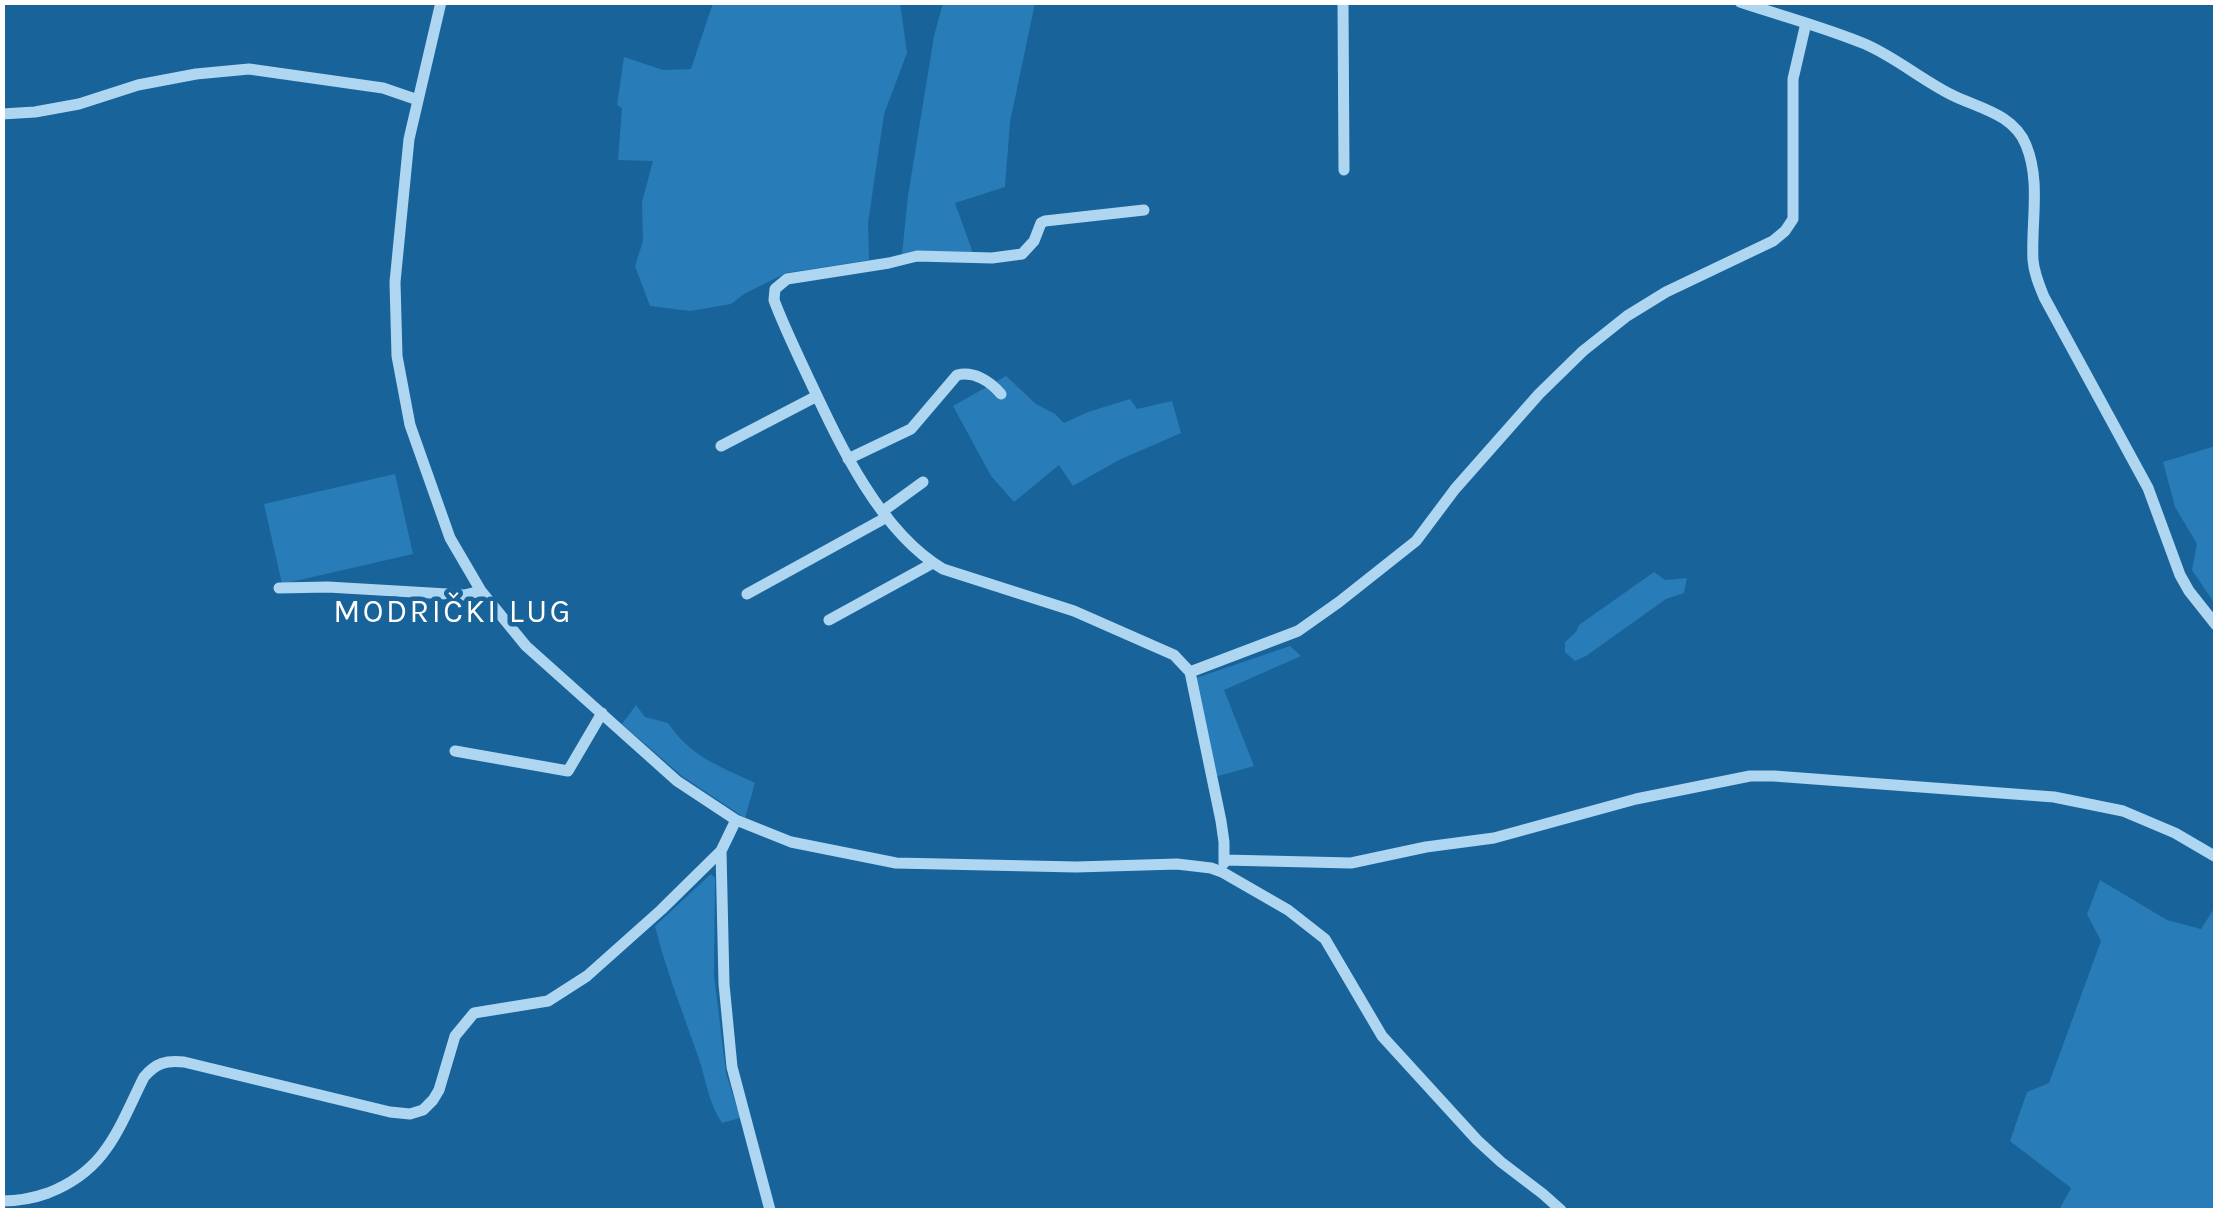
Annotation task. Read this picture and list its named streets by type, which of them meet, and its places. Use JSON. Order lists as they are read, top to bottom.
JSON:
{
  "districts": ["MODRIČKI LUG"]
}
